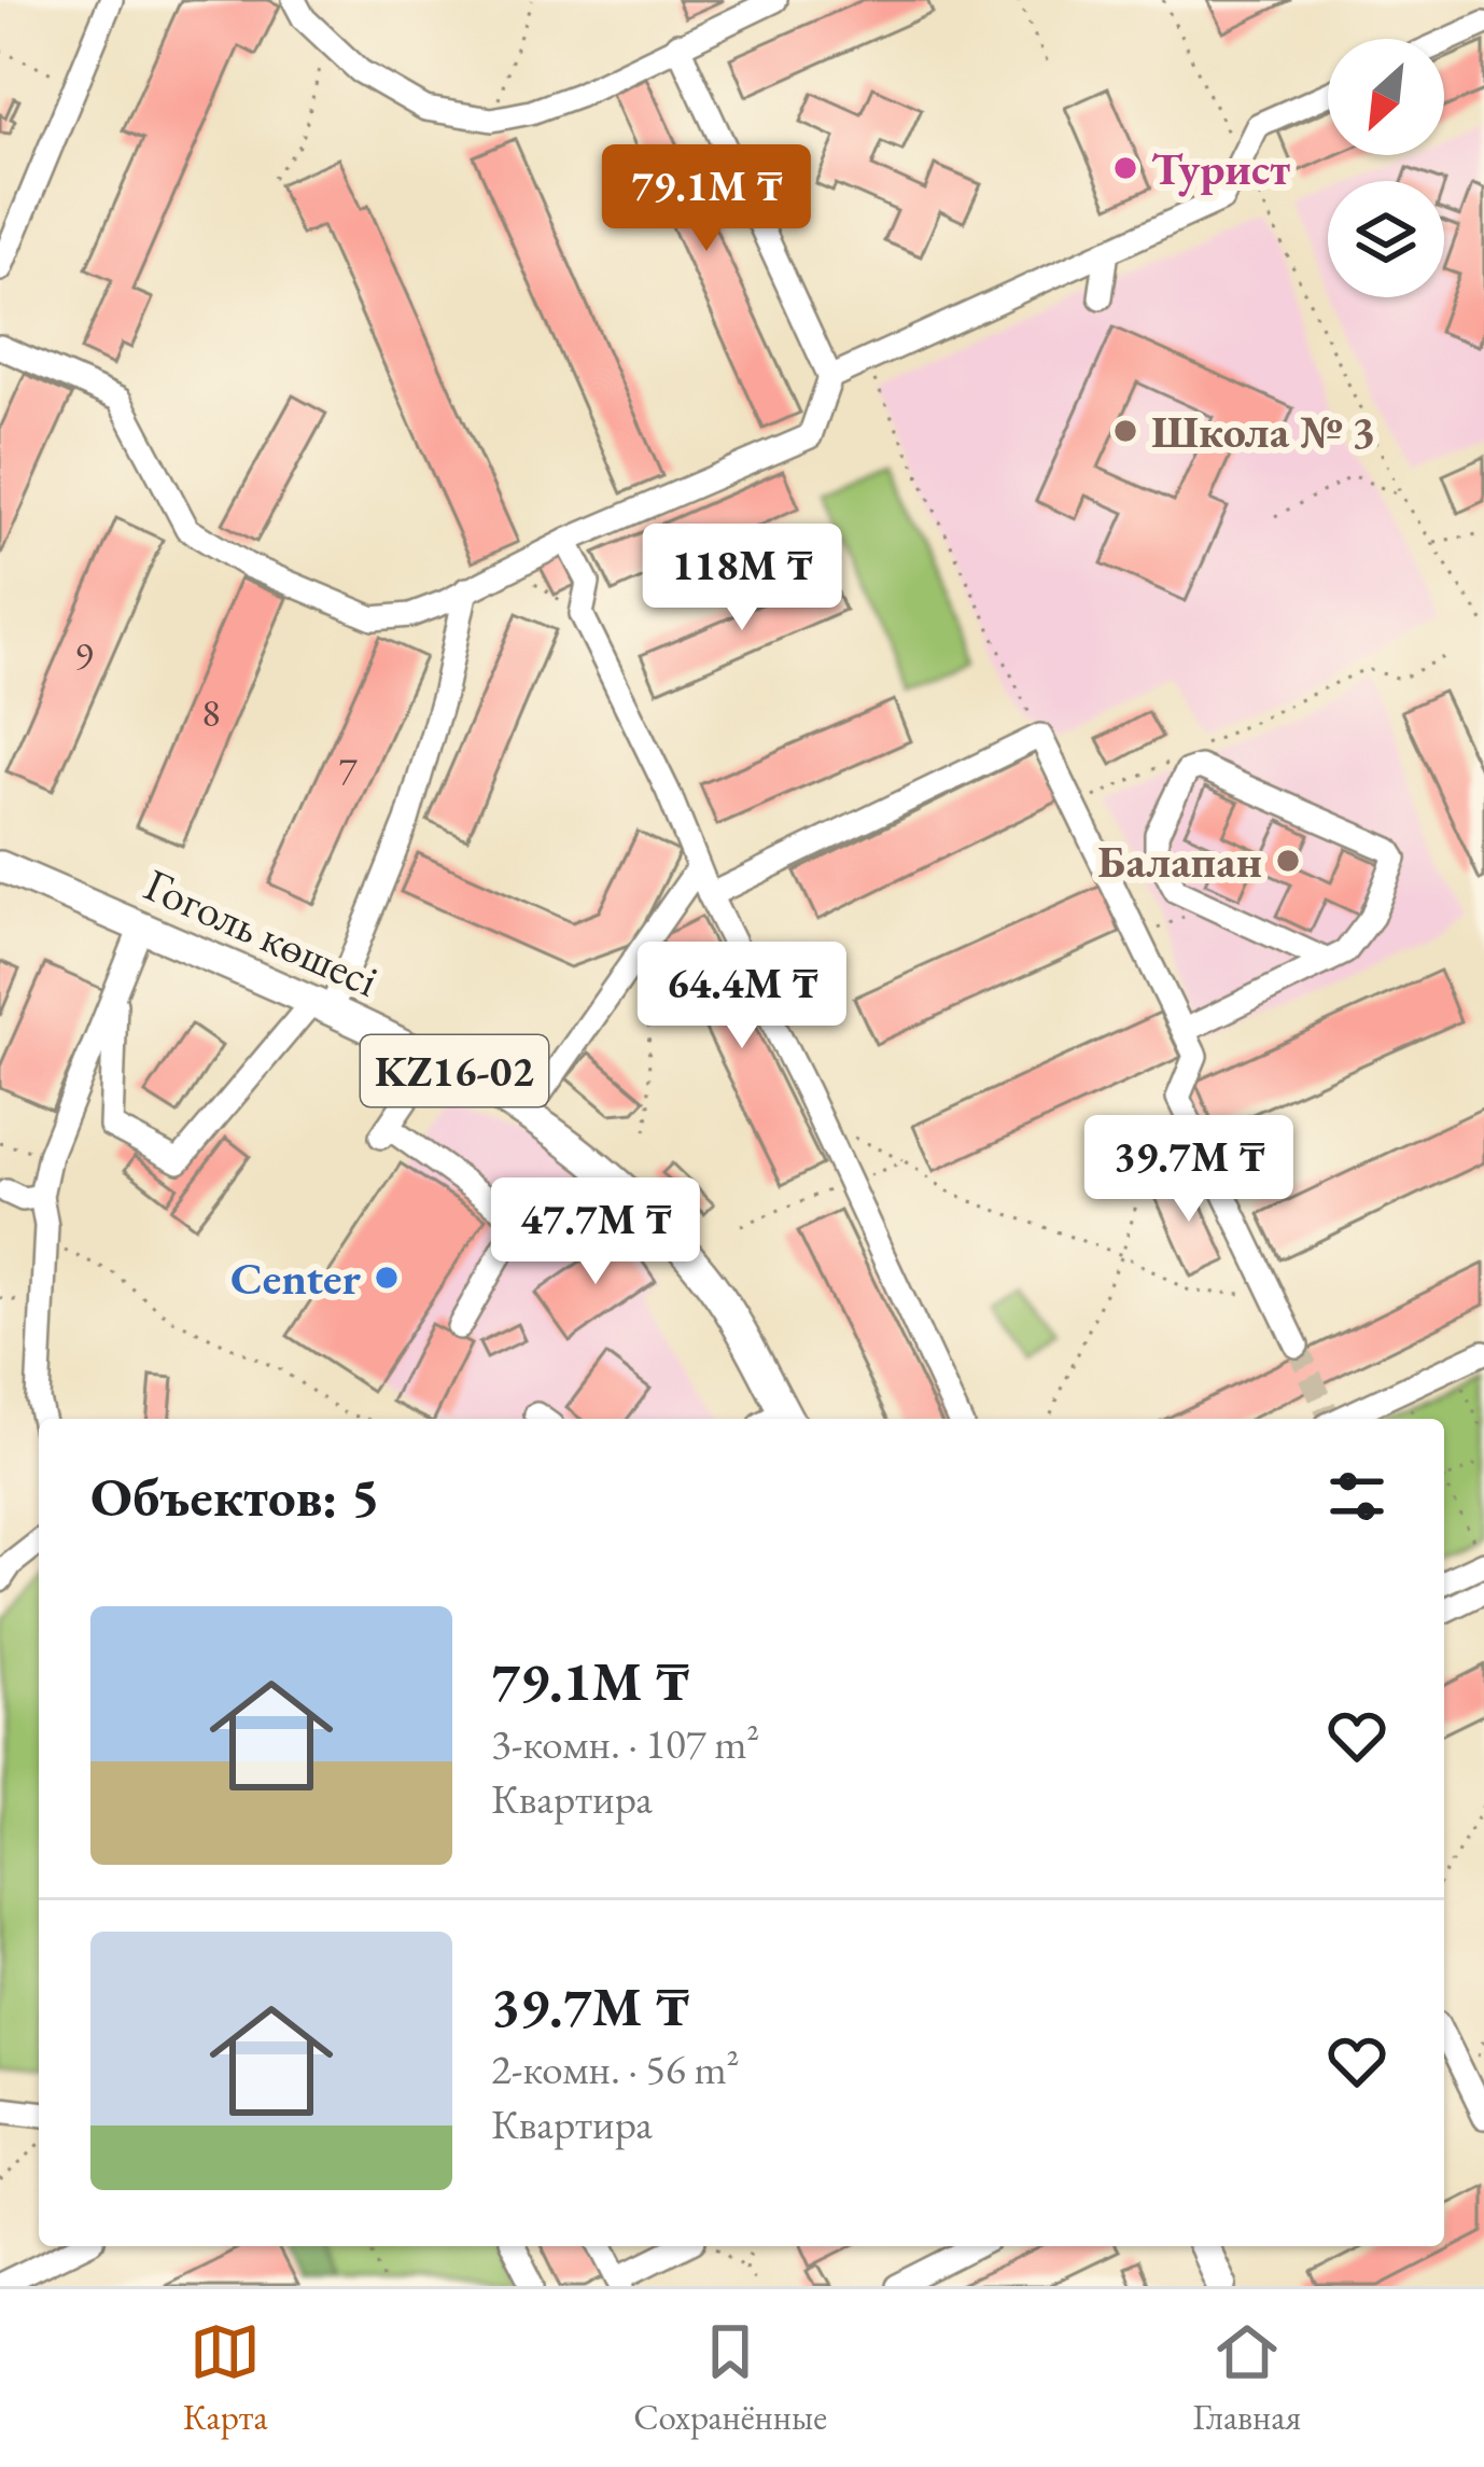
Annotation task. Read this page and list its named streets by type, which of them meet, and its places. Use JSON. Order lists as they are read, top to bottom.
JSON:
{
  "streets": {
    "main road": ["Гоголь көшесі", "KZ16-02"]
  },
  "places": [
    "Турист",
    "Школа № 3",
    "Балапан",
    "Center"
  ],
  "house_numbers": ["9", "8", "7"],
  "north": "bottom left",
  "page": {
    "price": [
      "79.1M ₸",
      "118M ₸",
      "64.4M ₸",
      "39.7M ₸",
      "47.7M ₸"
    ],
    "heading": "Объектов: 5",
    "list": [
      {
        "name": "79.1M ₸",
        "note": "3-комн. · 107 m² · Квартира"
      },
      {
        "name": "39.7M ₸",
        "note": "2-комн. · 56 m² · Квартира"
      }
    ],
    "tabs": ["Карта", "Сохранённые", "Главная"]
  }
}
